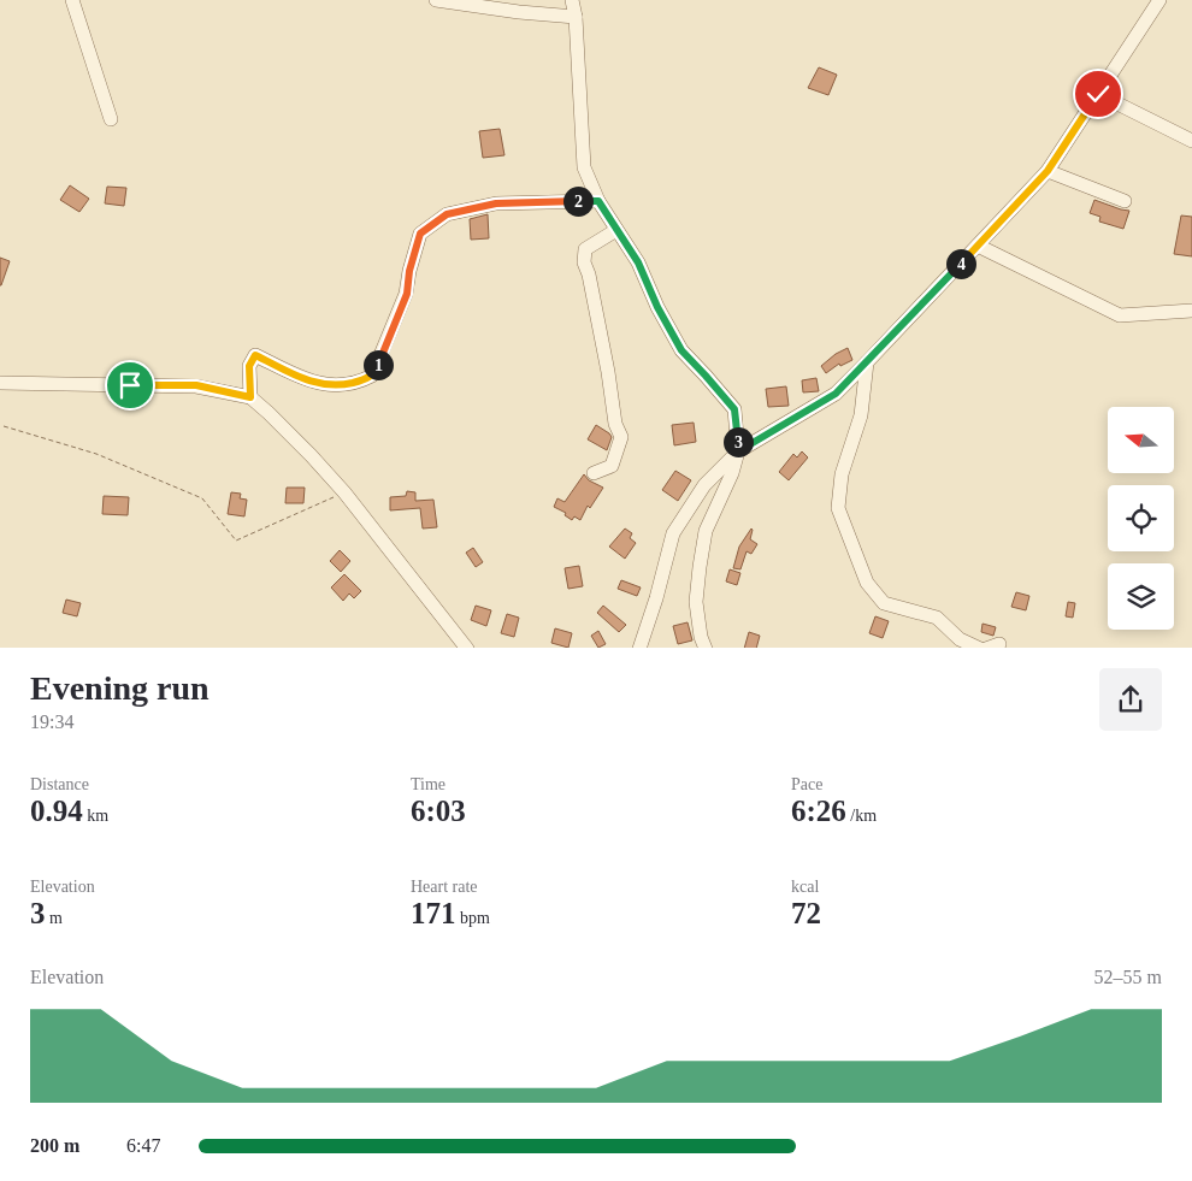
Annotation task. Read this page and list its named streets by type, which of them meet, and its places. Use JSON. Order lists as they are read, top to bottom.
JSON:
{
  "north": "left",
  "page": {
    "pins": [
      "2",
      "4",
      "1",
      "3"
    ],
    "heading": ["Evening run", "19:34"],
    "stats": [
      ["Distance", "0.94 km"],
      ["Time", "6:03"],
      ["Pace", "6:26 /km"],
      ["Elevation", "3 m"],
      ["Heart rate", "171 bpm"],
      ["kcal", "72"]
    ],
    "chart": ["Elevation", "52–55 m"],
    "list": [
      {
        "name": "200 m",
        "note": "6:47"
      }
    ]
  }
}
